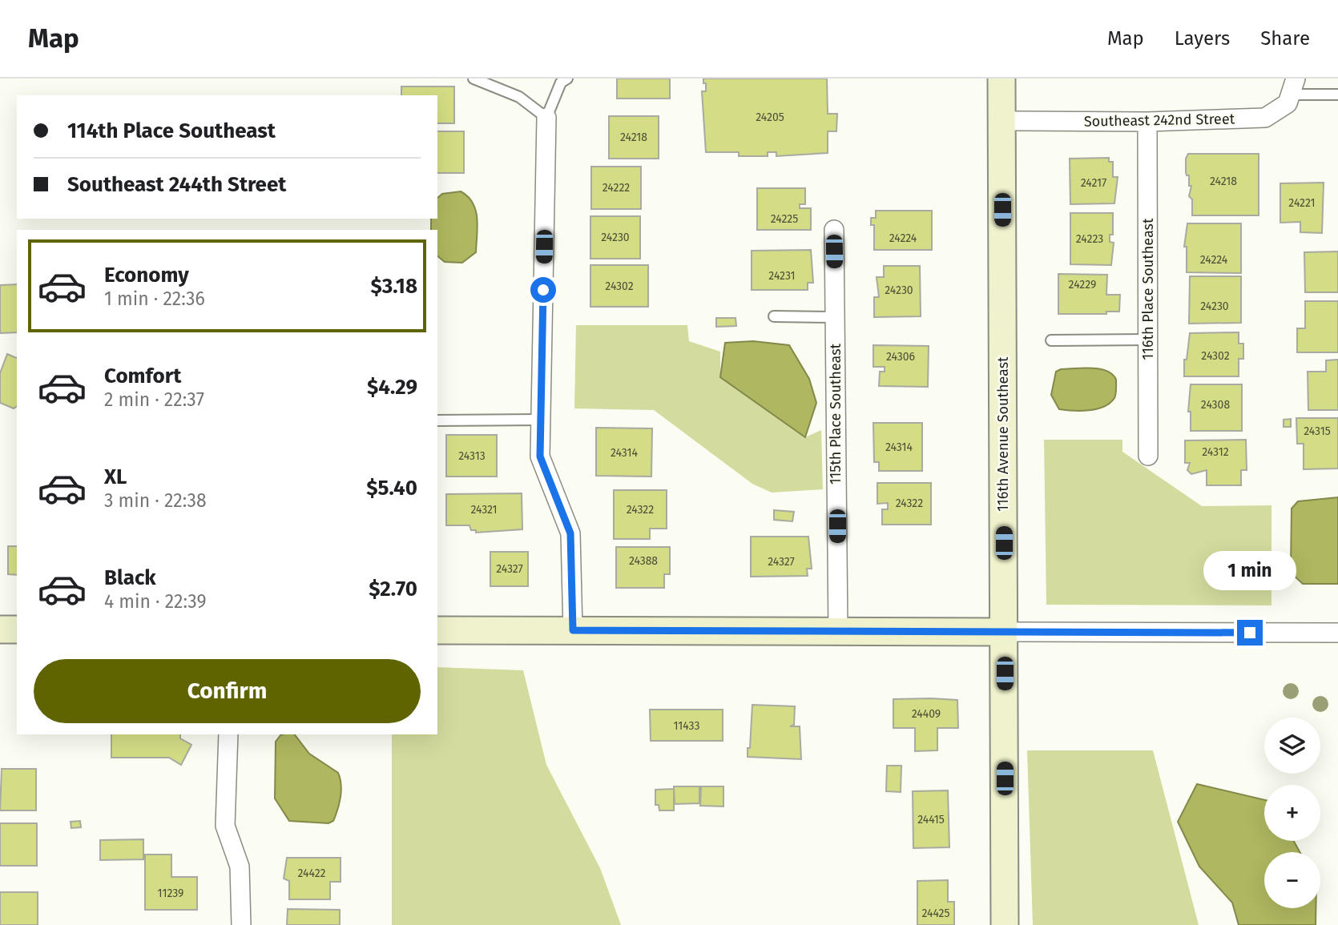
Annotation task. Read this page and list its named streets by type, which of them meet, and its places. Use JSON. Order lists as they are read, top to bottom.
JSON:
{
  "streets": {
    "main road": ["116th Avenue Southeast"],
    "street": ["Southeast 242nd Street", "116th Place Southeast", "115th Place Southeast"]
  },
  "crossings": [
    ["Southeast 242nd Street", "116th Place Southeast"],
    ["Southeast 242nd Street", "116th Avenue Southeast"]
  ],
  "house_numbers": [
    "24205",
    "24218",
    "24218",
    "24217",
    "24222",
    "24221",
    "24225",
    "24230",
    "24224",
    "24223",
    "24224",
    "24231",
    "24229",
    "24302",
    "24230",
    "24230",
    "24302",
    "24306",
    "24308",
    "24315",
    "24314",
    "24312",
    "24314",
    "24313",
    "24322",
    "24321",
    "24322",
    "24388",
    "24327",
    "24327",
    "24409",
    "11433",
    "24415",
    "24422",
    "11239",
    "24425"
  ],
  "page": {
    "header": "Map",
    "nav": ["Map", "Layers", "Share"],
    "banner": ["114th Place Southeast", "Southeast 244th Street"],
    "list": [
      {
        "name": "Economy",
        "note": "1 min · 22:36",
        "value": "$3.18"
      },
      {
        "name": "Comfort",
        "note": "2 min · 22:37",
        "value": "$4.29"
      },
      {
        "name": "XL",
        "note": "3 min · 22:38",
        "value": "$5.40"
      },
      {
        "name": "Black",
        "note": "4 min · 22:39",
        "value": "$2.70"
      }
    ],
    "bubble": "1 min",
    "buttons": "Confirm",
    "map_buttons": ["+", "−"]
  }
}
